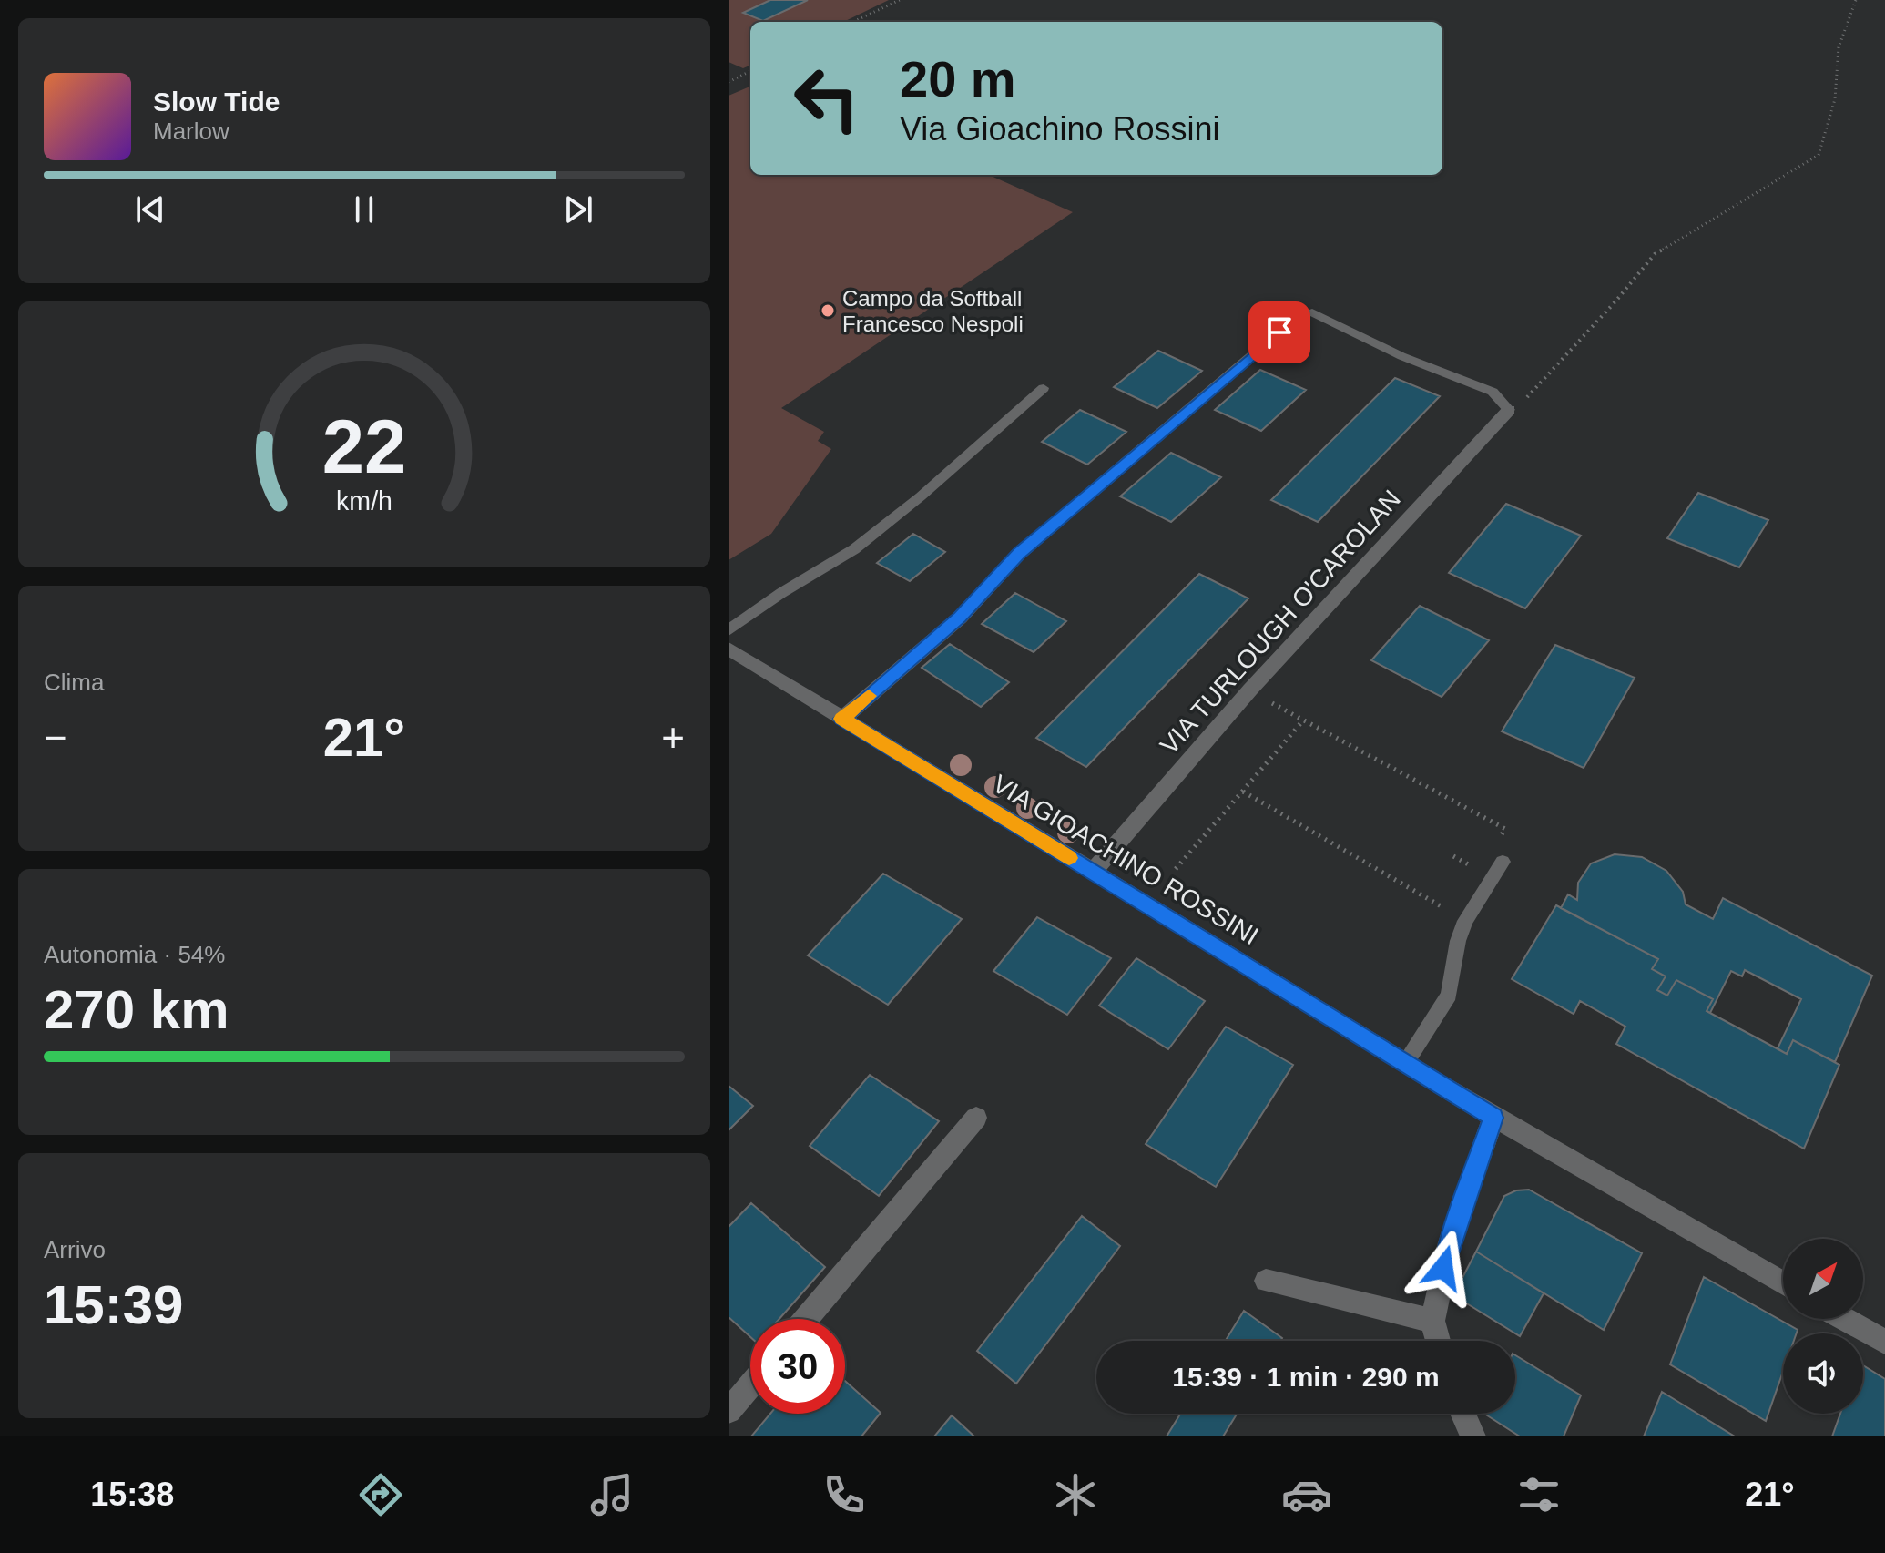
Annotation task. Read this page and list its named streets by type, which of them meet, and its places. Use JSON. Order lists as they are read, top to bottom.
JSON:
{
  "streets": {
    "street": ["VIA TURLOUGH O'CAROLAN", "VIA GIOACHINO ROSSINI"]
  },
  "crossings": [
    ["VIA TURLOUGH O'CAROLAN", "VIA GIOACHINO ROSSINI"]
  ],
  "places": ["Campo da Softball Francesco Nespoli"],
  "north": "top right",
  "page": {
    "turn": ["20 m", "Via Gioachino Rossini"],
    "song": ["Slow Tide", "Marlow"],
    "tile": [
      "Clima",
      ["Autonomia · 54%", "270 km"],
      ["Arrivo", "15:39"]
    ],
    "heat": ["−", "21°", "+"],
    "limit": "30",
    "trip": "15:39 · 1 min · 290 m",
    "tabs": ["15:38", "21°"],
    "gauge": ["22", "km/h"]
  }
}
